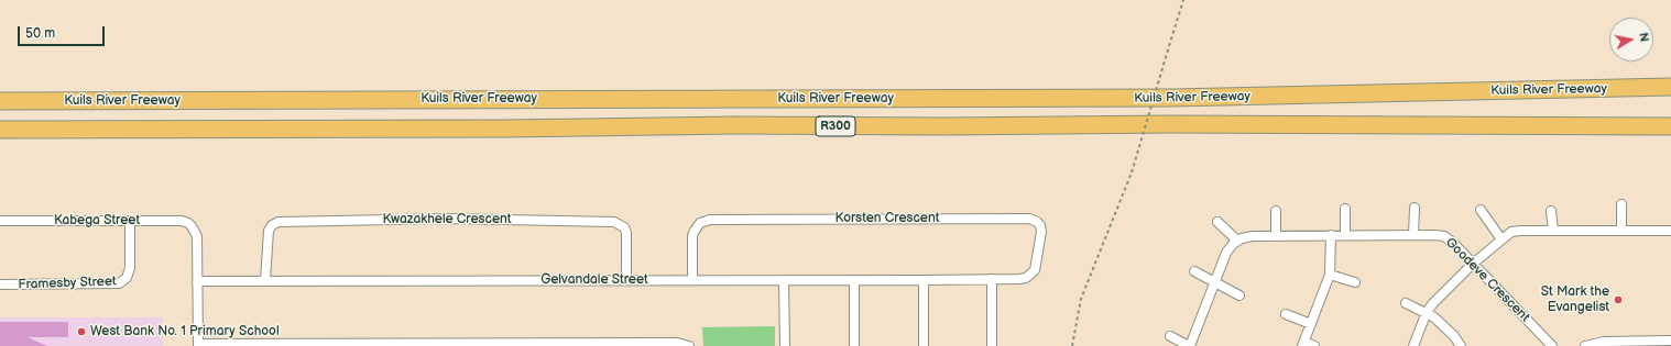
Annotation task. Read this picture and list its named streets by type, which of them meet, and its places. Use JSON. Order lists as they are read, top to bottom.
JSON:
{
  "streets": {
    "highway": ["Kuils River Freeway", "R300"],
    "street": [
      "Korsten Crescent",
      "Kwazakhele Crescent",
      "Kabega Street",
      "Gelvandale Street",
      "Goodeve Crescent",
      "Framesby Street"
    ]
  },
  "crossings": [
    ["Korsten Crescent", "Gelvandale Street"],
    ["Kwazakhele Crescent", "Gelvandale Street"],
    ["Kabega Street", "Gelvandale Street"],
    ["Kabega Street", "Framesby Street"]
  ],
  "places": ["St Mark the Evangelist", "West Bank No. 1 Primary School"],
  "scale_bar": "50 m",
  "north": "right"
}
